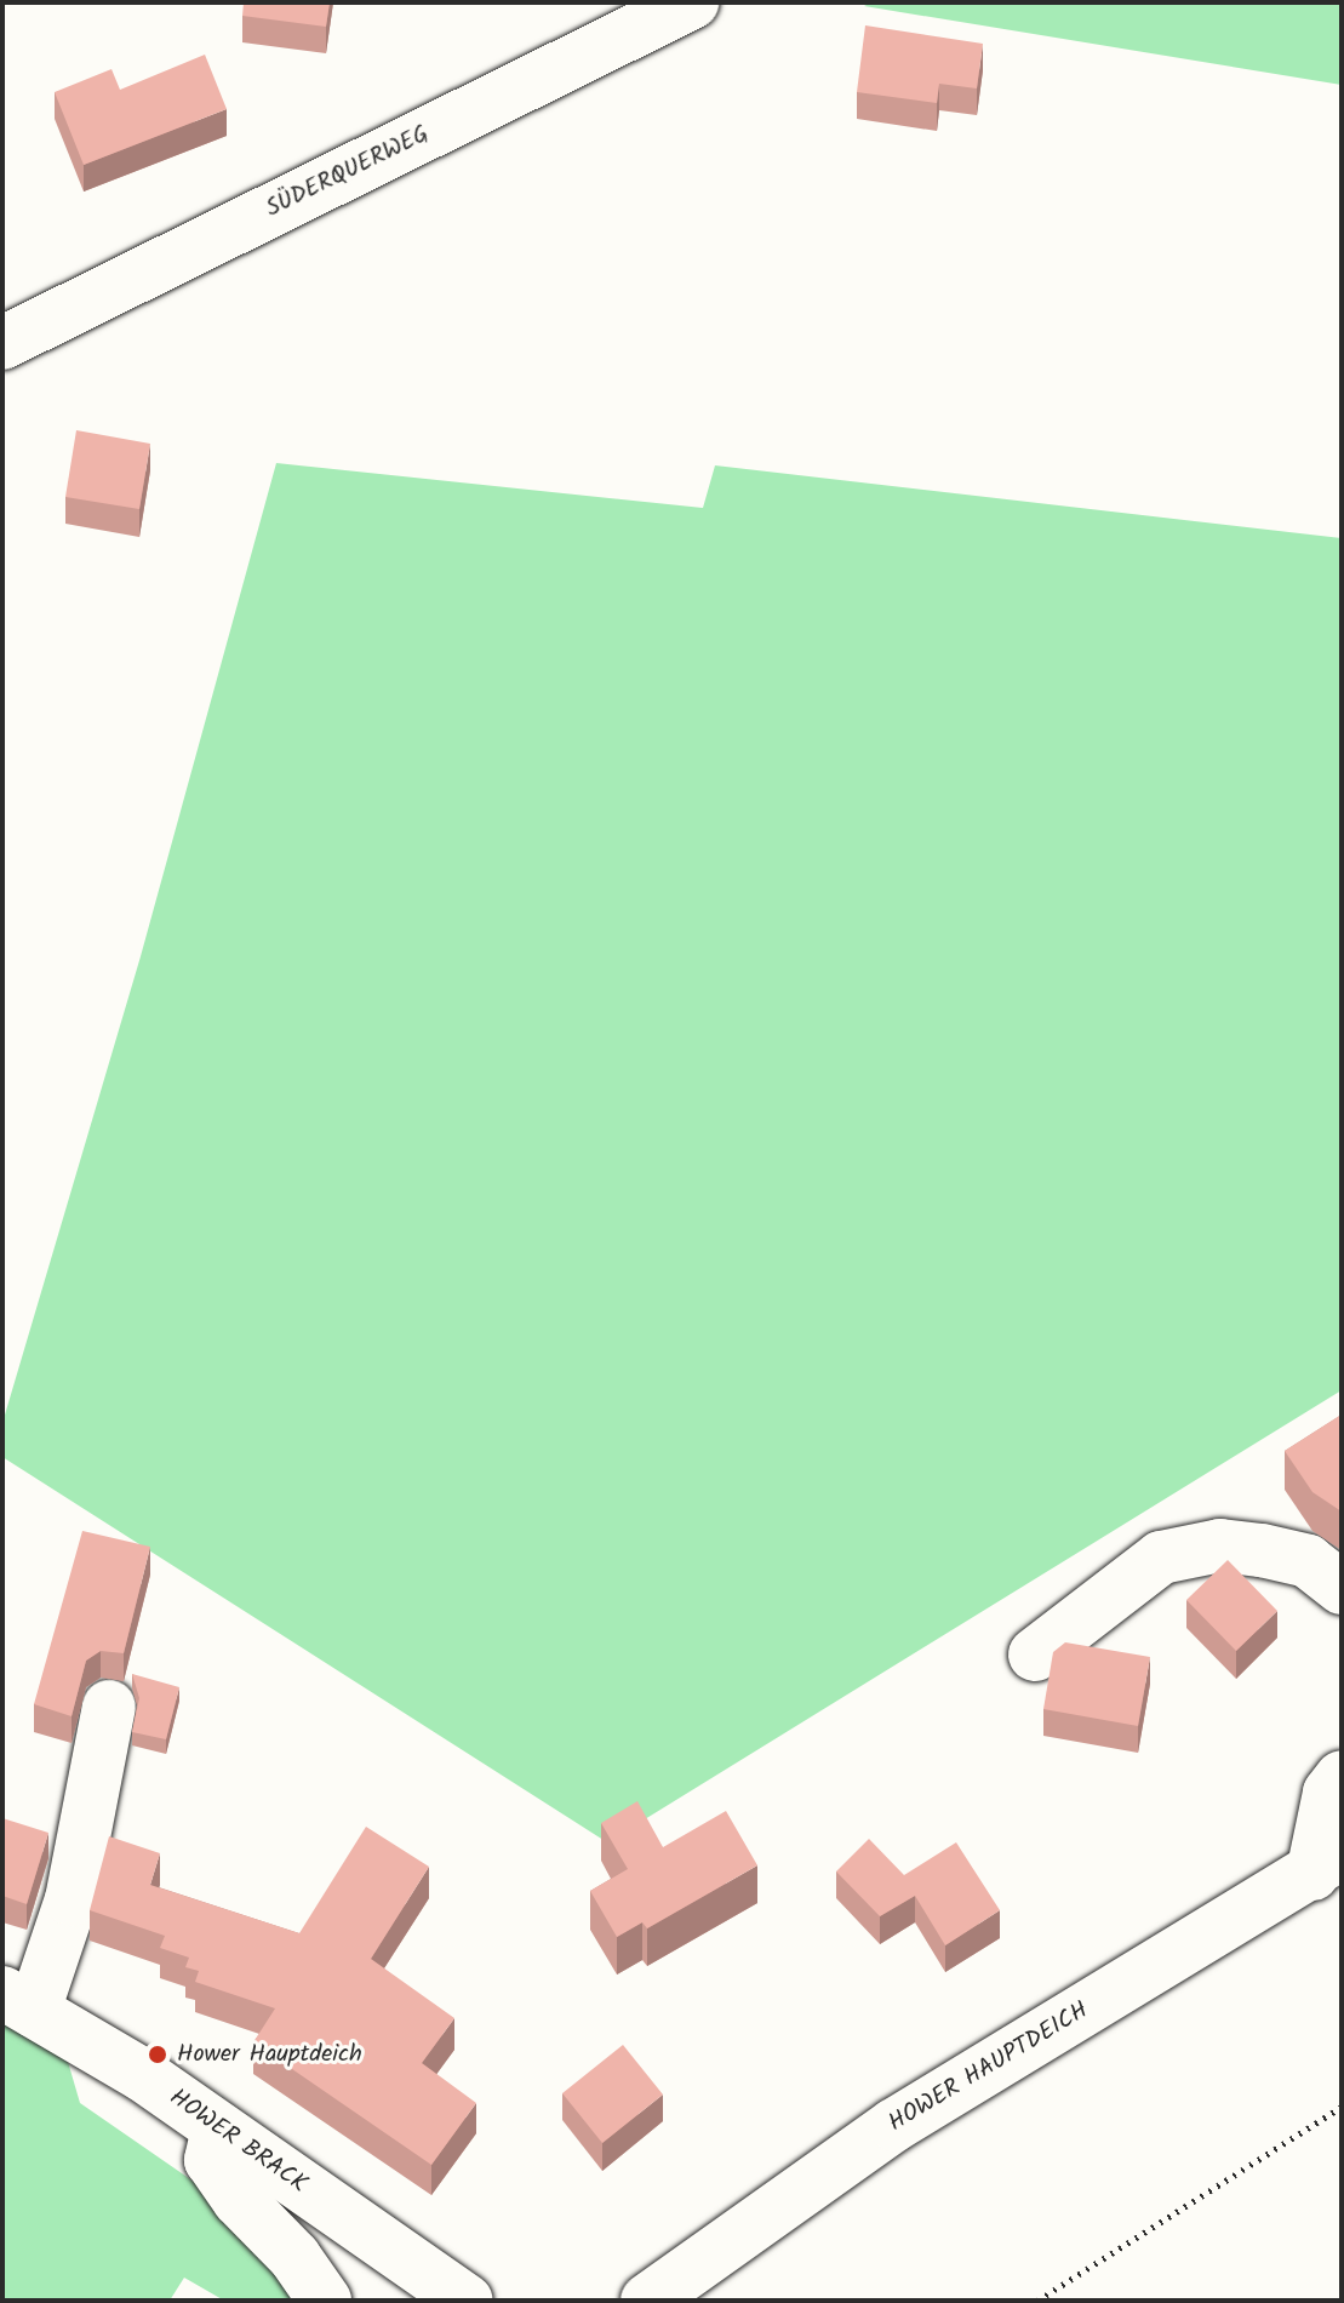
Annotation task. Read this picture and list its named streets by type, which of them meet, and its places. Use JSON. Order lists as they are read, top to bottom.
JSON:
{
  "streets": {
    "street": ["SÜDERQUERWEG", "HOWER HAUPTDEICH", "HOWER BRACK"]
  },
  "places": ["Hower Hauptdeich"]
}
